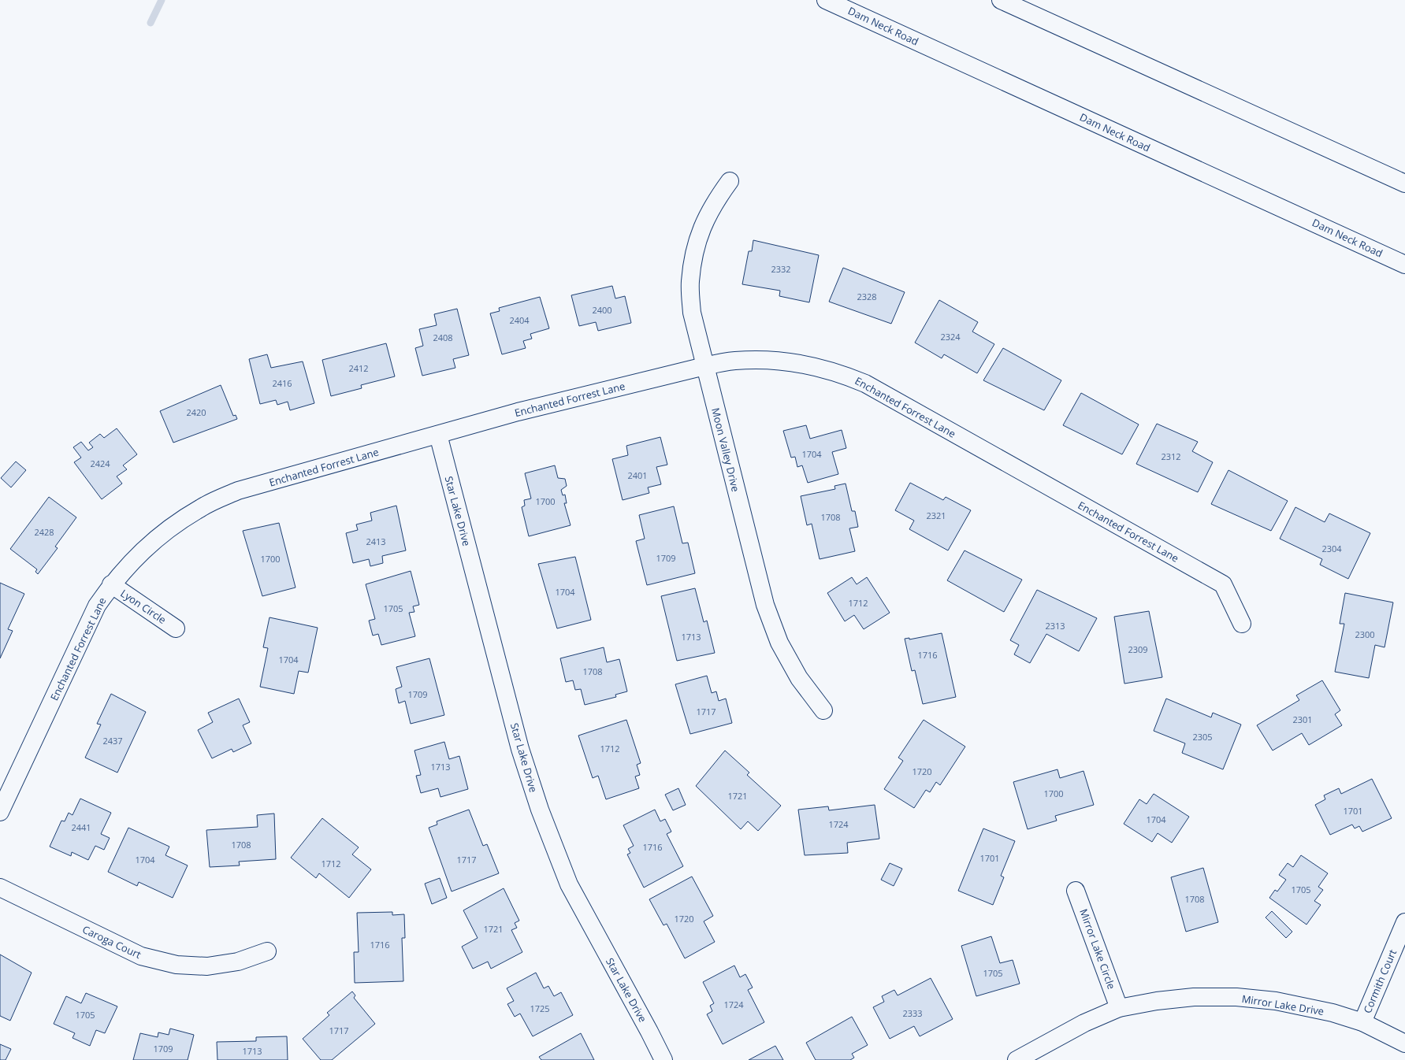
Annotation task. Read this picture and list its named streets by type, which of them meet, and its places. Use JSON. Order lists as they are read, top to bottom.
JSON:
{
  "streets": {
    "street": [
      "Dam Neck Road",
      "Enchanted Forrest Lane",
      "Moon Valley Drive",
      "Star Lake Drive",
      "Lyon Circle",
      "Caroga Court",
      "Mirror Lake Circle",
      "Cormith Court",
      "Mirror Lake Drive"
    ]
  },
  "crossings": [
    ["Enchanted Forrest Lane", "Moon Valley Drive"],
    ["Enchanted Forrest Lane", "Star Lake Drive"],
    ["Enchanted Forrest Lane", "Lyon Circle"],
    ["Mirror Lake Circle", "Mirror Lake Drive"],
    ["Cormith Court", "Mirror Lake Drive"]
  ],
  "house_numbers": [
    "2332",
    "2328",
    "2400",
    "2404",
    "2324",
    "2408",
    "2412",
    "2416",
    "2420",
    "1704",
    "2312",
    "2424",
    "2401",
    "1700",
    "2321",
    "1708",
    "2428",
    "2413",
    "2304",
    "1709",
    "1700",
    "1704",
    "1712",
    "1705",
    "2313",
    "2300",
    "1713",
    "2309",
    "1716",
    "1704",
    "1708",
    "1709",
    "1717",
    "2301",
    "2305",
    "2437",
    "1712",
    "1713",
    "1720",
    "1700",
    "1721",
    "1701",
    "1704",
    "1724",
    "2441",
    "1708",
    "1716",
    "1701",
    "1704",
    "1717",
    "1712",
    "1705",
    "1708",
    "1720",
    "1721",
    "1716",
    "1705",
    "1724",
    "1725",
    "2333",
    "1705",
    "1717",
    "1709",
    "1713"
  ]
}
